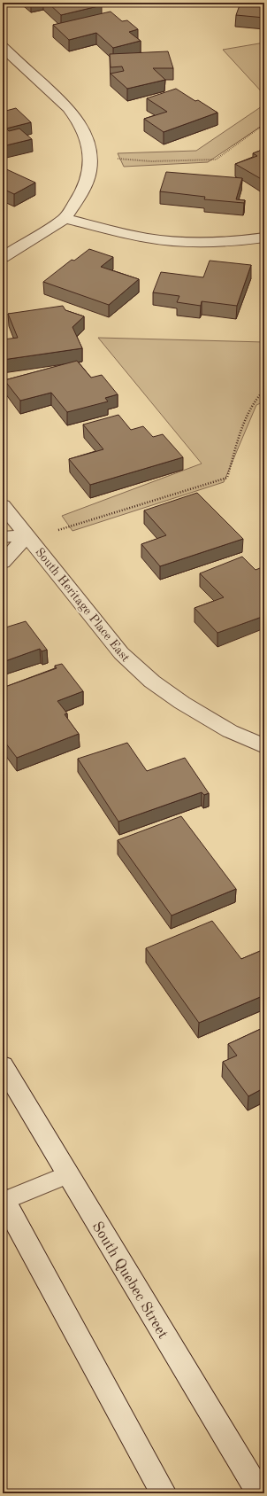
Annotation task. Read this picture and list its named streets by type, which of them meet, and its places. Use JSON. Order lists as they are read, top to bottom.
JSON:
{
  "streets": {
    "street": ["South Heritage Place East", "South Quebec Street"]
  }
}
